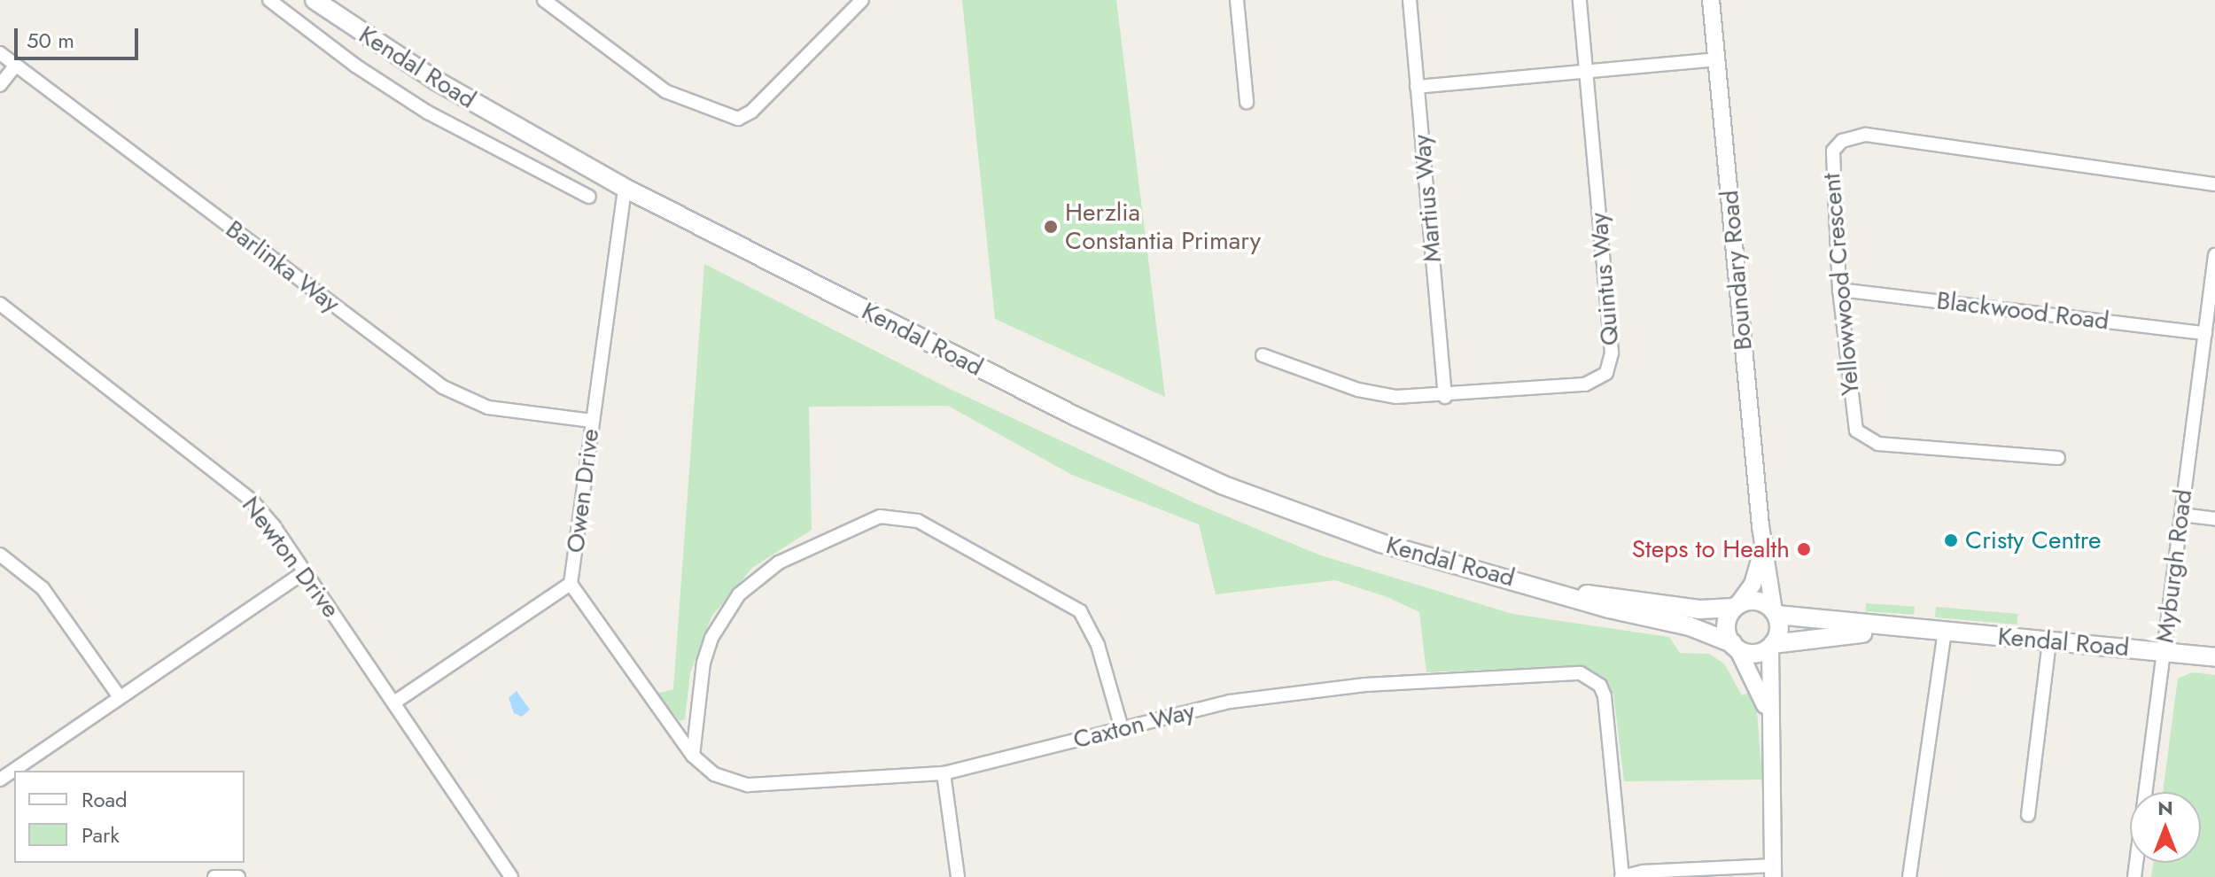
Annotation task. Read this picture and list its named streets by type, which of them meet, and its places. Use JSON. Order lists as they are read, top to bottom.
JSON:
{
  "streets": {
    "main road": ["Kendal Road"],
    "street": [
      "Martius Way",
      "Barlinka Way",
      "Boundary Road",
      "Quintus Way",
      "Yellowwood Crescent",
      "Blackwood Road",
      "Owen Drive",
      "Newton Drive",
      "Myburgh Road",
      "Caxton Way"
    ]
  },
  "crossings": [
    ["Kendal Road", "Boundary Road"],
    ["Kendal Road", "Owen Drive"],
    ["Kendal Road", "Myburgh Road"],
    ["Martius Way", "Quintus Way"],
    ["Barlinka Way", "Owen Drive"],
    ["Yellowwood Crescent", "Blackwood Road"],
    ["Blackwood Road", "Myburgh Road"],
    ["Owen Drive", "Newton Drive"],
    ["Owen Drive", "Caxton Way"]
  ],
  "places": ["Herzlia Constantia Primary", "Cristy Centre", "Steps to Health"],
  "legend": ["Road", "Park"],
  "scale_bar": "50 m",
  "north": "top"
}
